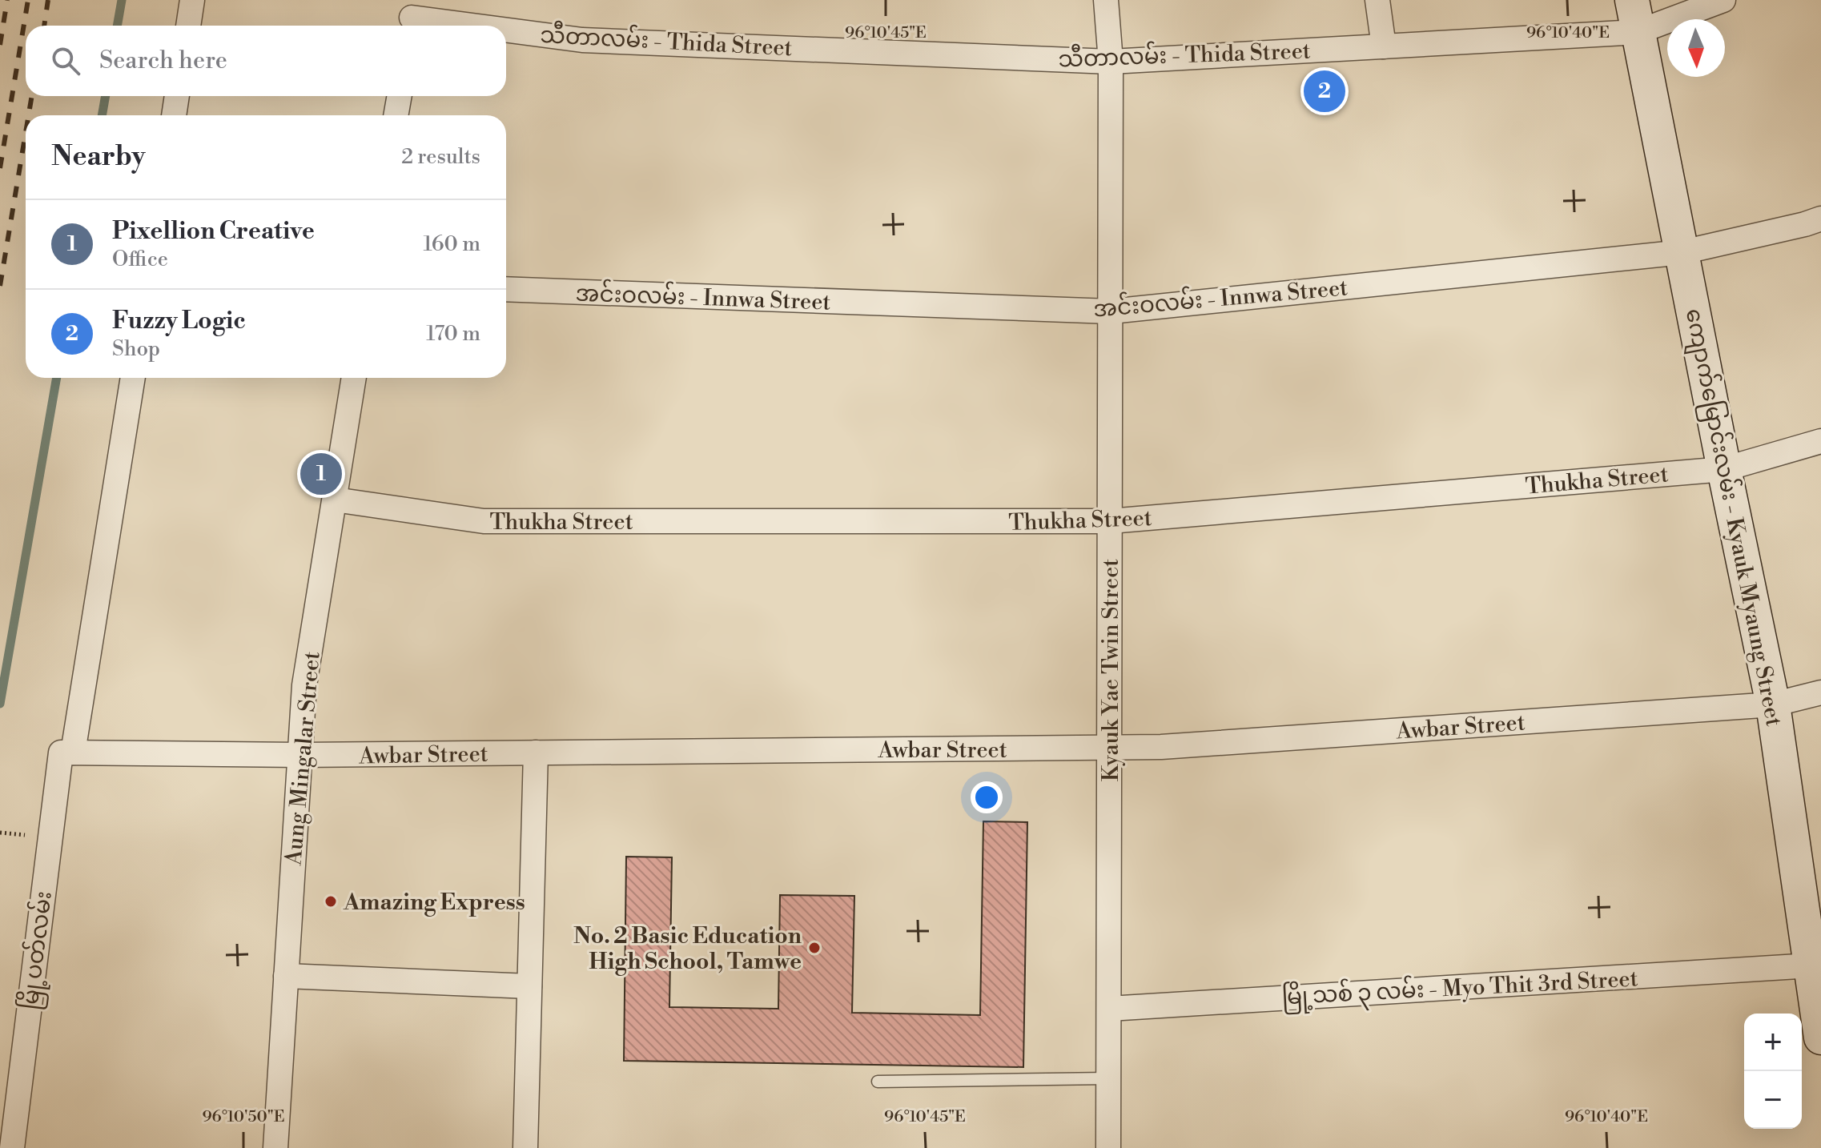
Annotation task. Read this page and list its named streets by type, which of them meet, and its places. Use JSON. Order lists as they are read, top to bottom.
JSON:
{
  "streets": {
    "street": [
      "သီတာလမ်း - Thida Street",
      "အင်းဝလမ်း - Innwa Street",
      "Thukha Street",
      "ကျောက်မြောင်းလမ်း - Kyauk Myaung Street",
      "Kyauk Yae Twin Street",
      "Awbar Street",
      "Aung Mingalar Street",
      "မြို့ပတ်လမ်း",
      "မြို့သစ် ၃ လမ်း - Myo Thit 3rd Street"
    ]
  },
  "crossings": [
    ["သီတာလမ်း - Thida Street", "ကျောက်မြောင်းလမ်း - Kyauk Myaung Street"],
    ["သီတာလမ်း - Thida Street", "Kyauk Yae Twin Street"],
    ["အင်းဝလမ်း - Innwa Street", "ကျောက်မြောင်းလမ်း - Kyauk Myaung Street"],
    ["အင်းဝလမ်း - Innwa Street", "Kyauk Yae Twin Street"],
    ["Thukha Street", "ကျောက်မြောင်းလမ်း - Kyauk Myaung Street"],
    ["Thukha Street", "Kyauk Yae Twin Street"],
    ["Thukha Street", "Aung Mingalar Street"],
    ["ကျောက်မြောင်းလမ်း - Kyauk Myaung Street", "Awbar Street"],
    ["ကျောက်မြောင်းလမ်း - Kyauk Myaung Street", "မြို့သစ် ၃ လမ်း - Myo Thit 3rd Street"],
    ["Kyauk Yae Twin Street", "Awbar Street"],
    ["Kyauk Yae Twin Street", "မြို့သစ် ၃ လမ်း - Myo Thit 3rd Street"],
    ["Awbar Street", "Aung Mingalar Street"],
    ["Awbar Street", "မြို့ပတ်လမ်း"]
  ],
  "places": ["Amazing Express", "No. 2 Basic Education High School, Tamwe"],
  "north": "bottom",
  "page": {
    "search": "Search here",
    "pins": ["2", "1"],
    "heading": ["Nearby", "2 results"],
    "list": [
      {
        "mark": "1",
        "name": "Pixellion Creative",
        "note": "Office",
        "value": "160 m"
      },
      {
        "mark": "2",
        "name": "Fuzzy Logic",
        "note": "Shop",
        "value": "170 m"
      }
    ],
    "map_buttons": ["+", "−"]
  },
  "coordinates": ["96°10'45\"E", "96°10'40\"E", "96°10'50\"E"]
}
